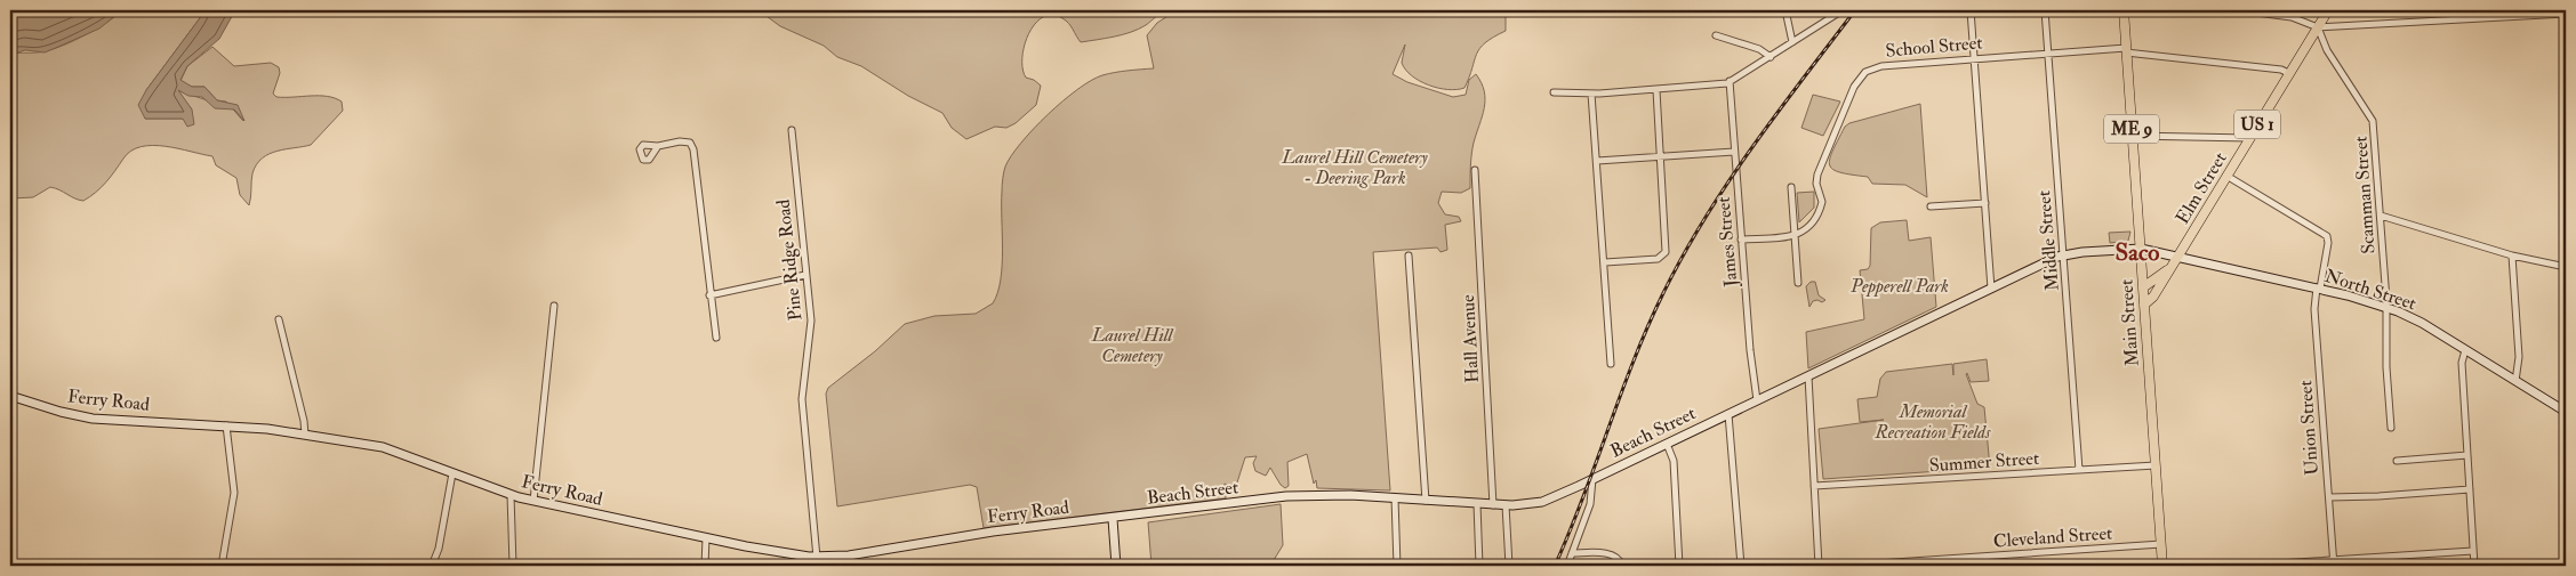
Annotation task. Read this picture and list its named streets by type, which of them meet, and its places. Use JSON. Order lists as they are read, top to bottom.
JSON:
{
  "streets": {
    "main road": [
      "US 1",
      "ME 9",
      "Elm Street",
      "North Street",
      "Main Street",
      "Ferry Road",
      "Beach Street"
    ],
    "street": [
      "School Street",
      "Scamman Street",
      "Middle Street",
      "James Street",
      "Pine Ridge Road",
      "Hall Avenue",
      "Union Street",
      "Summer Street",
      "Cleveland Street"
    ]
  },
  "crossings": [
    ["School Street", "Elm Street"],
    ["School Street", "Middle Street"],
    ["School Street", "Main Street"],
    ["Elm Street", "Scamman Street"],
    ["Elm Street", "North Street"],
    ["Elm Street", "Main Street"],
    ["Elm Street", "Union Street"],
    ["Elm Street", "Beach Street"],
    ["Scamman Street", "North Street"],
    ["Middle Street", "Beach Street"],
    ["Middle Street", "Summer Street"],
    ["James Street", "Beach Street"],
    ["Pine Ridge Road", "Ferry Road"],
    ["North Street", "Union Street"],
    ["North Street", "Beach Street"],
    ["Main Street", "Beach Street"],
    ["Main Street", "Summer Street"],
    ["Main Street", "Cleveland Street"],
    ["Hall Avenue", "Beach Street"],
    ["Ferry Road", "Beach Street"]
  ],
  "districts": ["Saco"],
  "parks": [
    "Laurel Hill Cemetery - Deering Park",
    "Pepperell Park",
    "Laurel Hill Cemetery",
    "Memorial Recreation Fields"
  ]
}
